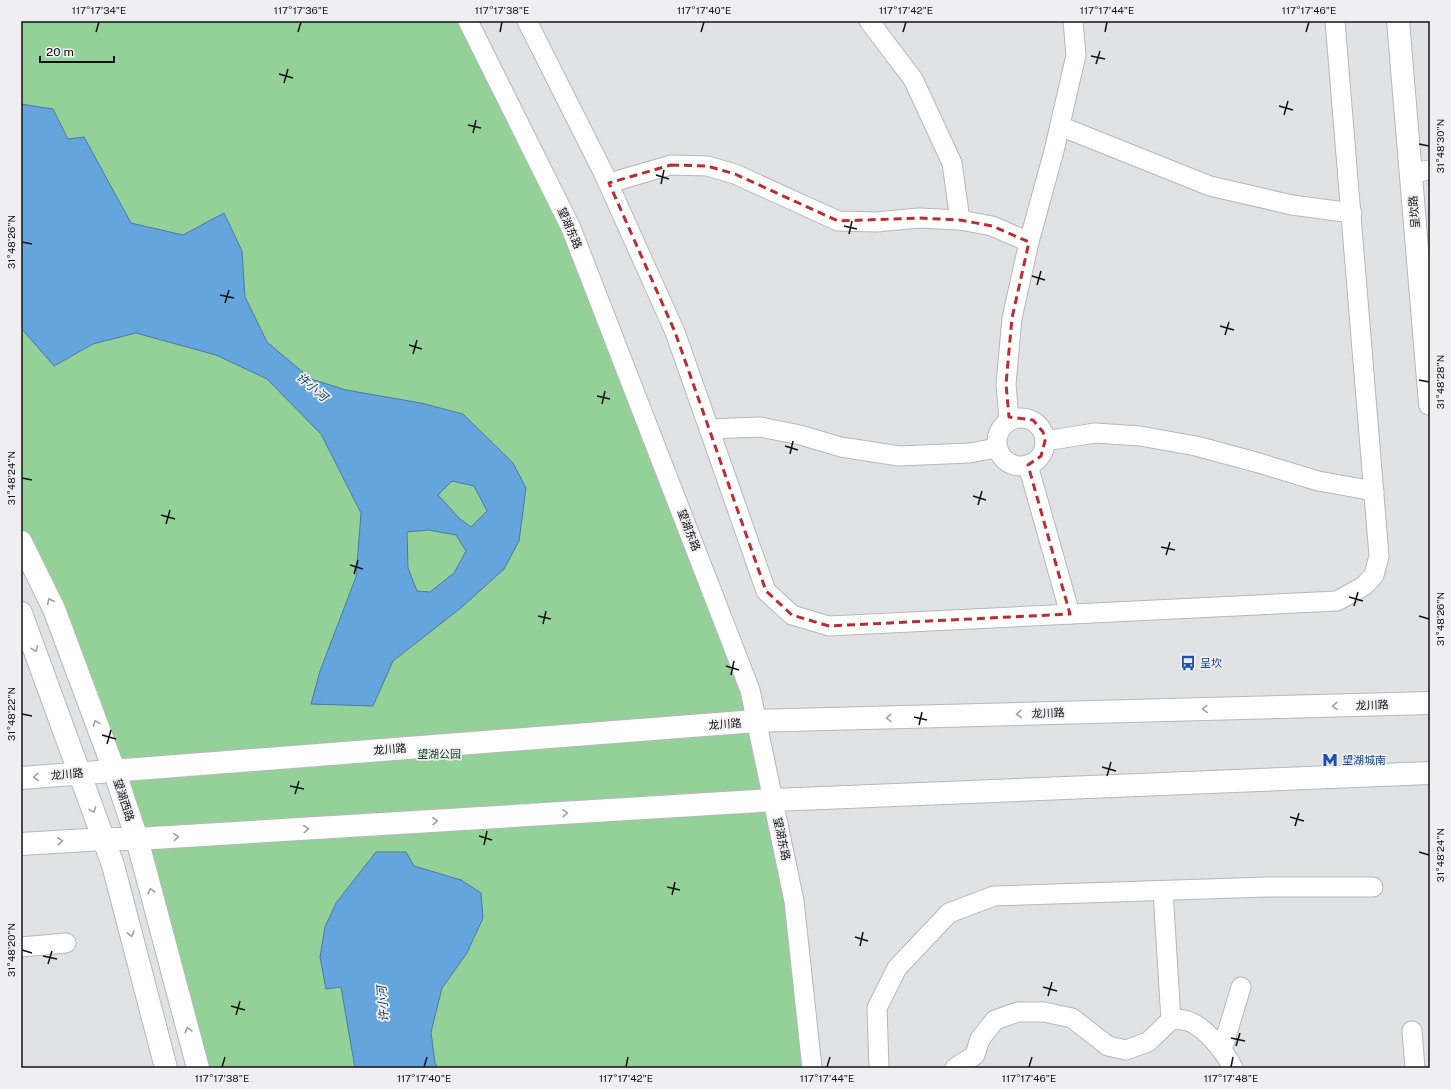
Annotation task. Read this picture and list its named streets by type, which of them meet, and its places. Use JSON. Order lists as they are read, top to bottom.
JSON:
{
  "streets": {
    "main road": ["呈坎路", "龙川路", "望湖西路"],
    "street": ["望湖东路"]
  },
  "crossings": [
    ["望湖东路", "龙川路"],
    ["龙川路", "望湖西路"]
  ],
  "water": ["许小河"],
  "parks": ["望湖公园"],
  "places": {
    "bus stop": ["呈坎"],
    "metro station": ["望湖城南"]
  },
  "scale_bar": "20 m",
  "coordinates": [
    "117°17'34\"E",
    "117°17'36\"E",
    "117°17'38\"E",
    "117°17'40\"E",
    "117°17'42\"E",
    "117°17'44\"E",
    "117°17'46\"E",
    "31°48'30\"N",
    "31°48'26\"N",
    "31°48'28\"N",
    "31°48'24\"N",
    "31°48'22\"N",
    "31°48'20\"N",
    "117°17'48\"E"
  ]
}
